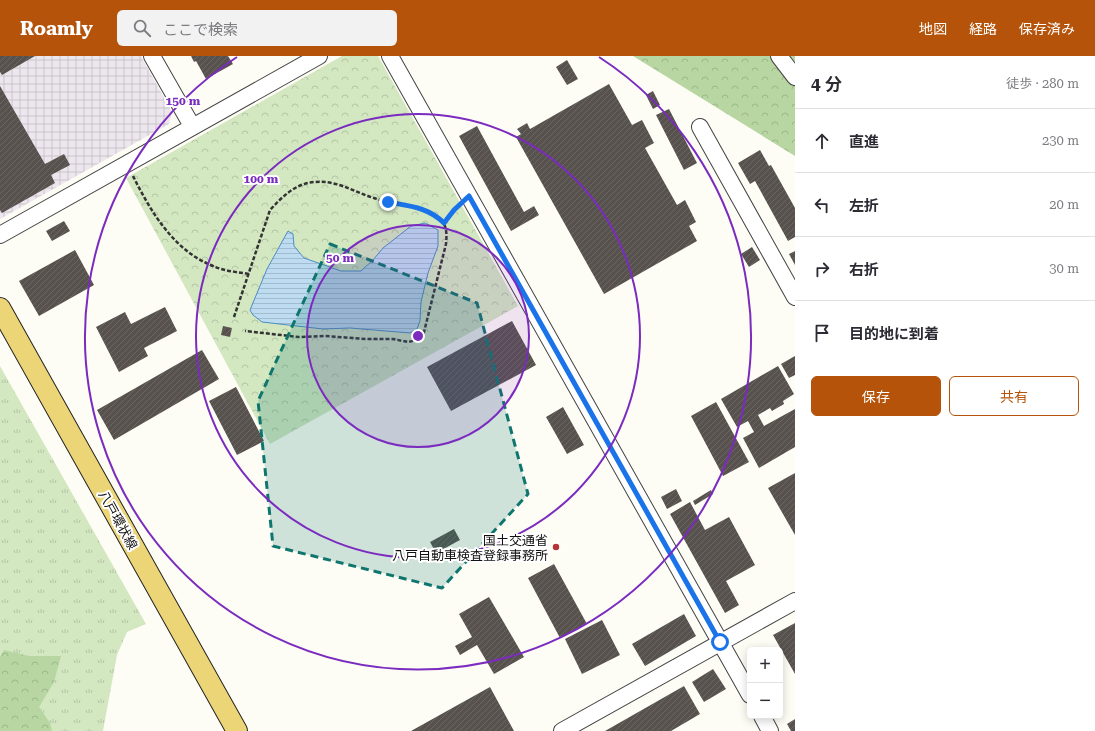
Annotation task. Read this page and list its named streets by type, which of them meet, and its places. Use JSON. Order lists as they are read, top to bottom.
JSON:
{
  "streets": {
    "main road": ["八戸環状線"]
  },
  "places": ["国土交通省 八戸自動車検査登録事務所"],
  "page": {
    "header": "Roamly",
    "search": "ここで検索",
    "nav": ["地図", "経路", "保存済み"],
    "heading": ["4 分", "徒歩 · 280 m"],
    "list": [
      ["直進", "230 m"],
      ["左折", "20 m"],
      ["右折", "30 m"],
      "目的地に到着"
    ],
    "buttons": ["保存", "共有"],
    "map_buttons": ["+", "−"]
  },
  "rings": ["150 m", "100 m", "50 m"]
}
